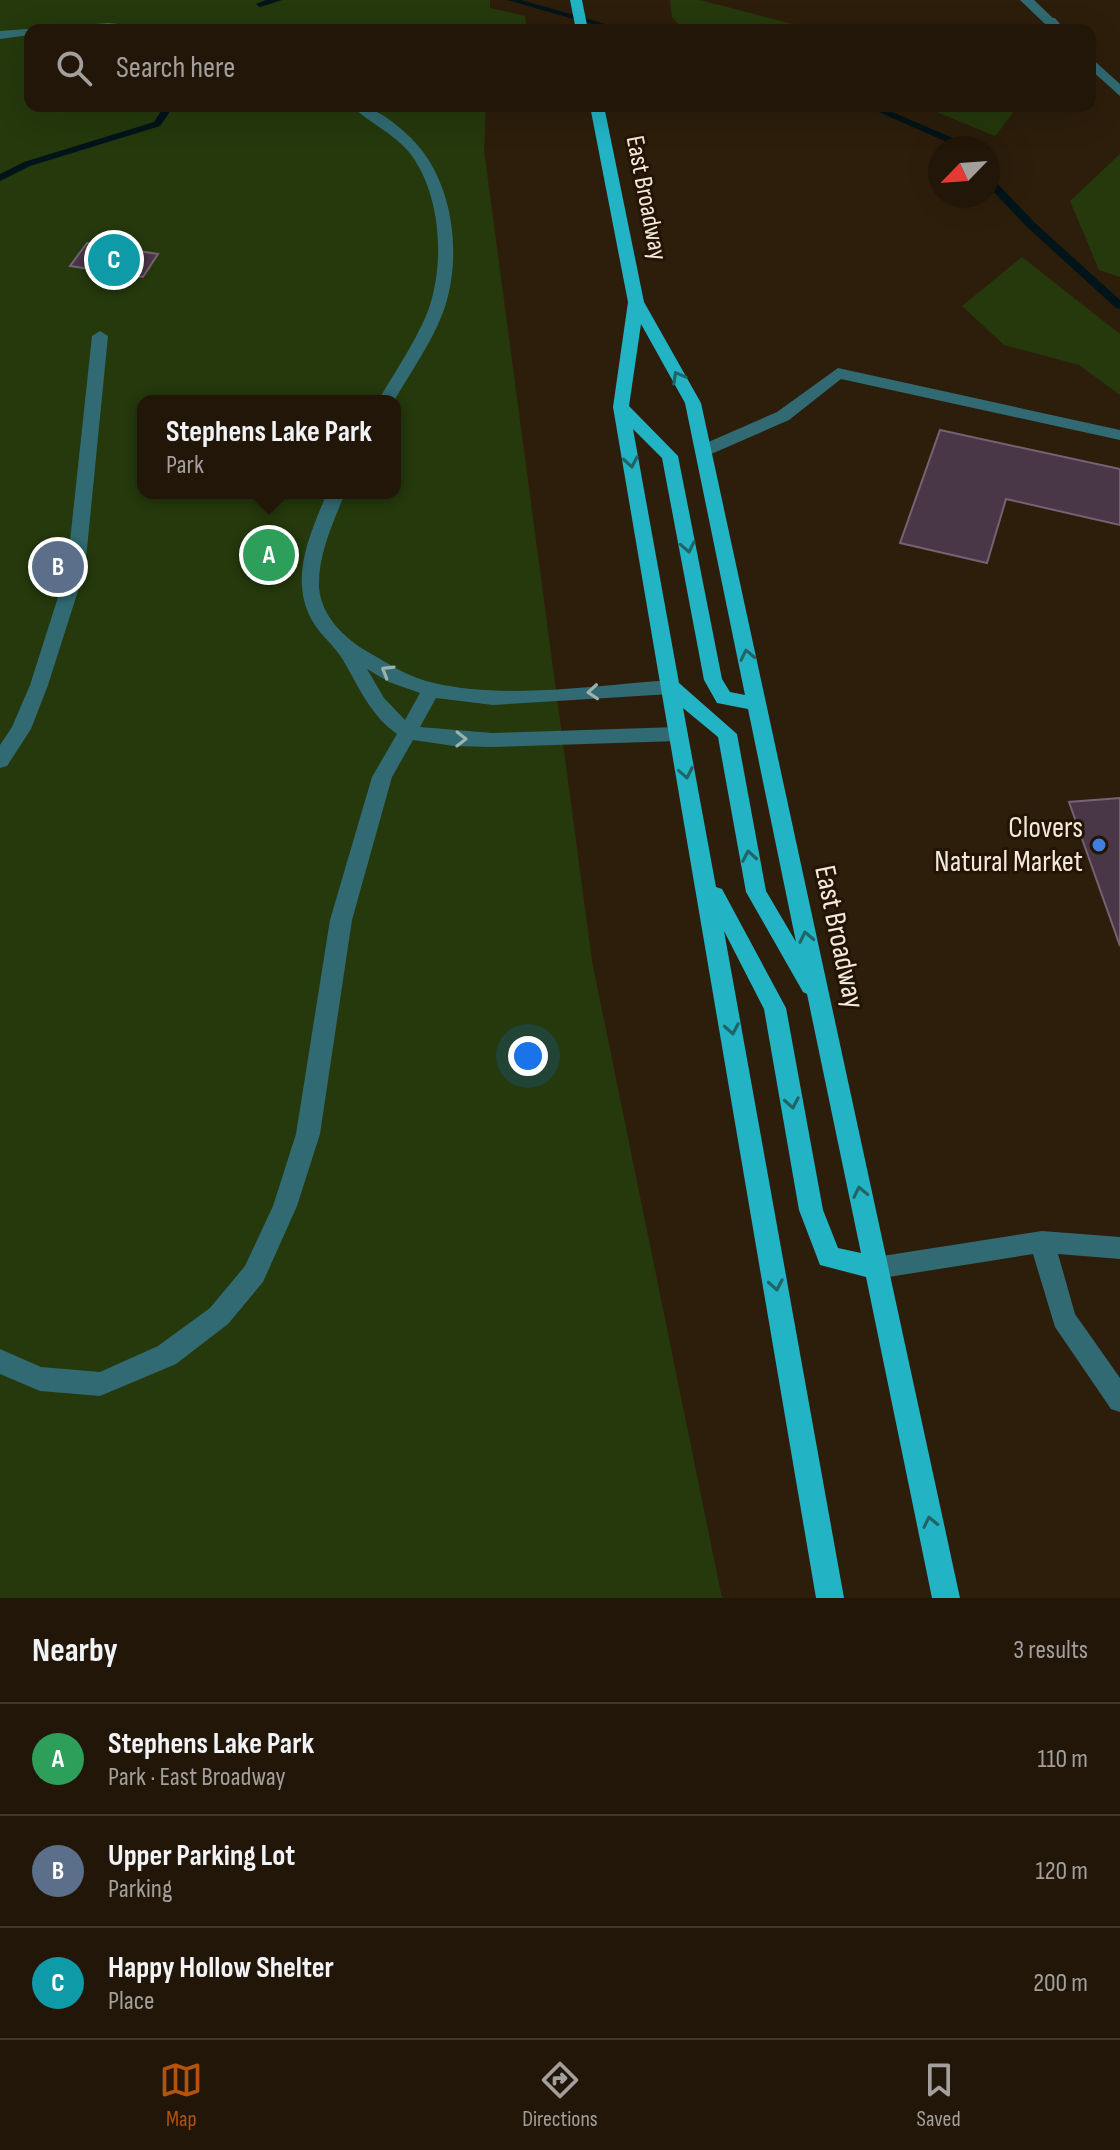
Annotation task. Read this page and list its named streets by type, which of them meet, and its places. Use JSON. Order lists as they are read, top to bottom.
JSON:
{
  "streets": {
    "main road": ["East Broadway"]
  },
  "places": ["Clovers Natural Market"],
  "north": "bottom left",
  "page": {
    "search": "Search here",
    "pins": ["C", "A", "B"],
    "popup": ["Stephens Lake Park", "Park"],
    "heading": ["Nearby", "3 results"],
    "list": [
      {
        "mark": "A",
        "name": "Stephens Lake Park",
        "note": "Park · East Broadway",
        "value": "110 m"
      },
      {
        "mark": "B",
        "name": "Upper Parking Lot",
        "note": "Parking",
        "value": "120 m"
      },
      {
        "mark": "C",
        "name": "Happy Hollow Shelter",
        "note": "Place",
        "value": "200 m"
      }
    ],
    "nav": ["Map", "Directions", "Saved"]
  }
}
